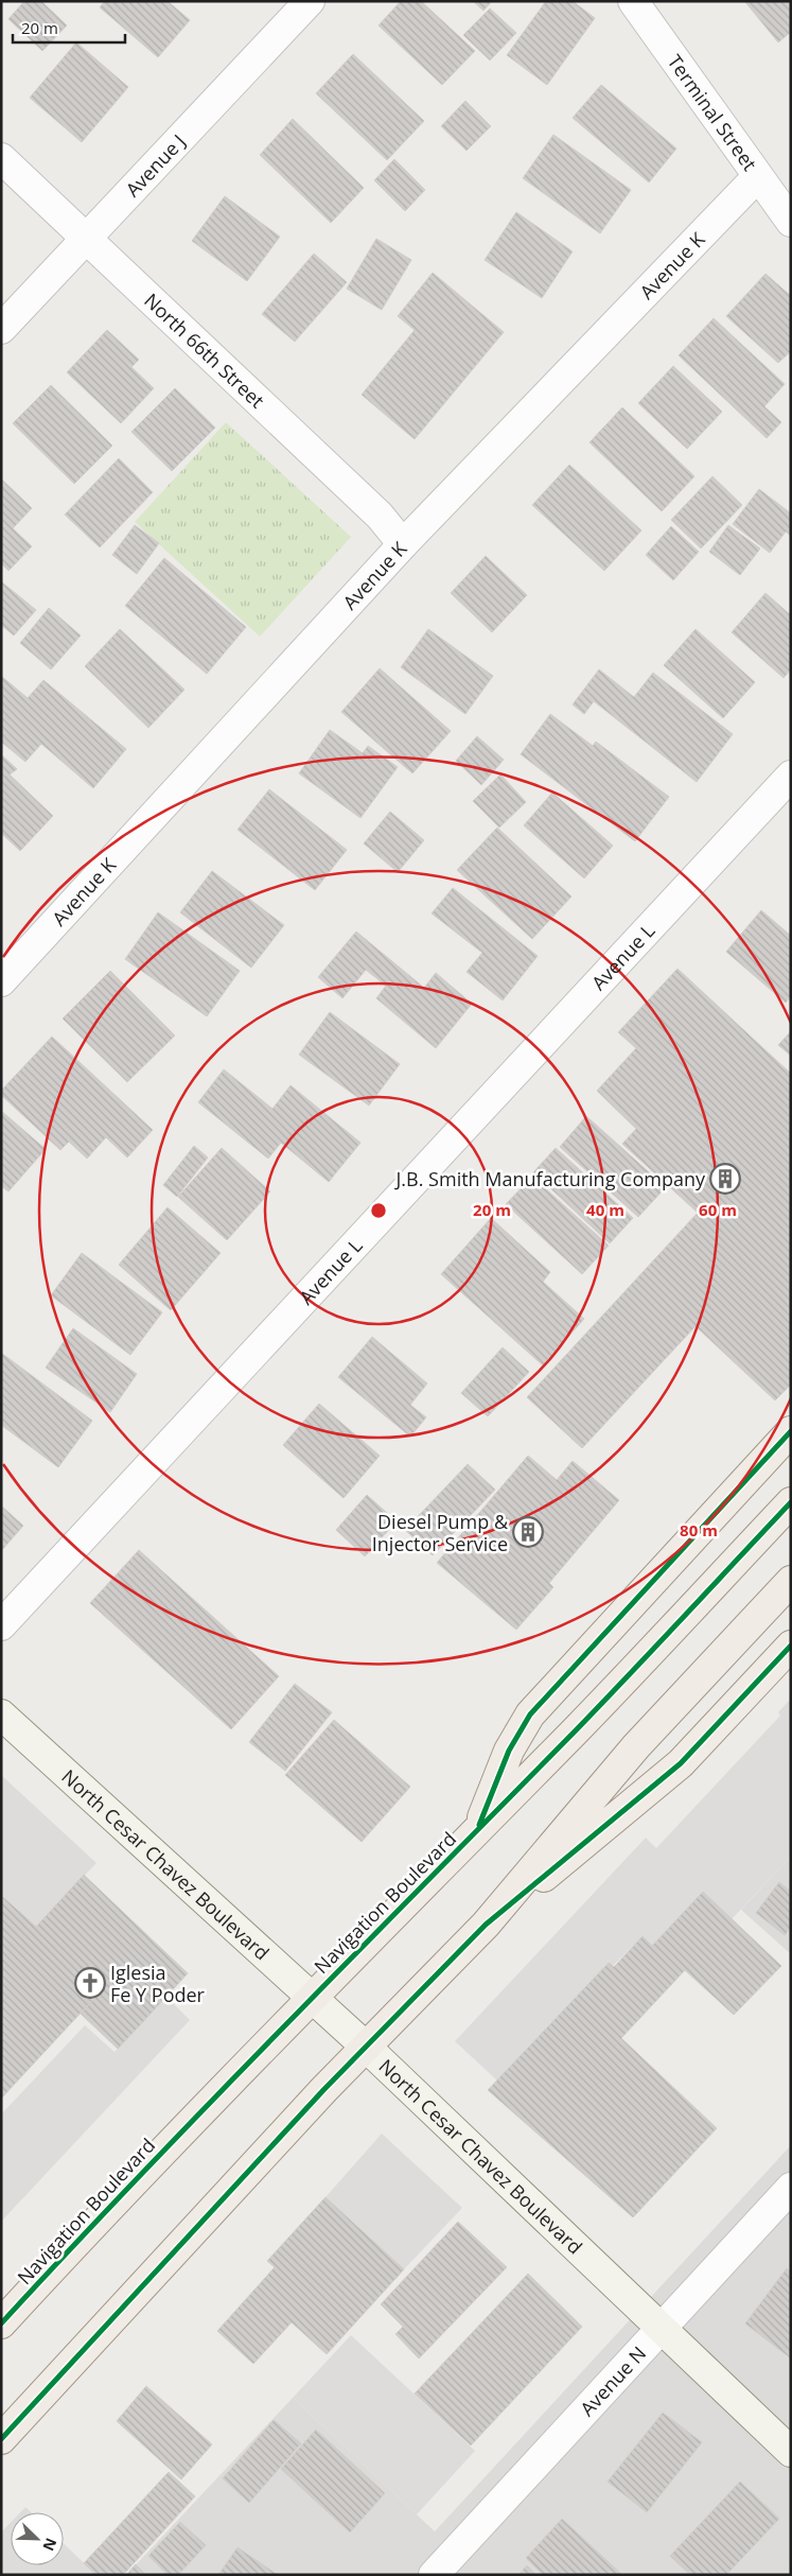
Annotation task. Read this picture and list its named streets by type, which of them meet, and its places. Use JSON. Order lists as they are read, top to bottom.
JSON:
{
  "streets": {
    "main road": ["Navigation Boulevard"],
    "street": [
      "Terminal Street",
      "Avenue J",
      "Avenue K",
      "North 66th Street",
      "Avenue L",
      "North Cesar Chavez Boulevard",
      "Avenue N"
    ]
  },
  "crossings": [
    ["Terminal Street", "Avenue K"],
    ["Avenue J", "North 66th Street"],
    ["Avenue K", "North 66th Street"],
    ["North Cesar Chavez Boulevard", "Navigation Boulevard"],
    ["North Cesar Chavez Boulevard", "Avenue N"]
  ],
  "places": {
    "building": ["J.B. Smith Manufacturing Company", "Diesel Pump & Injector Service"],
    "church": ["Iglesia Fe Y Poder"]
  },
  "scale_bar": "20 m",
  "north": "bottom right",
  "rings": [
    "20 m",
    "40 m",
    "60 m",
    "80 m"
  ]
}
